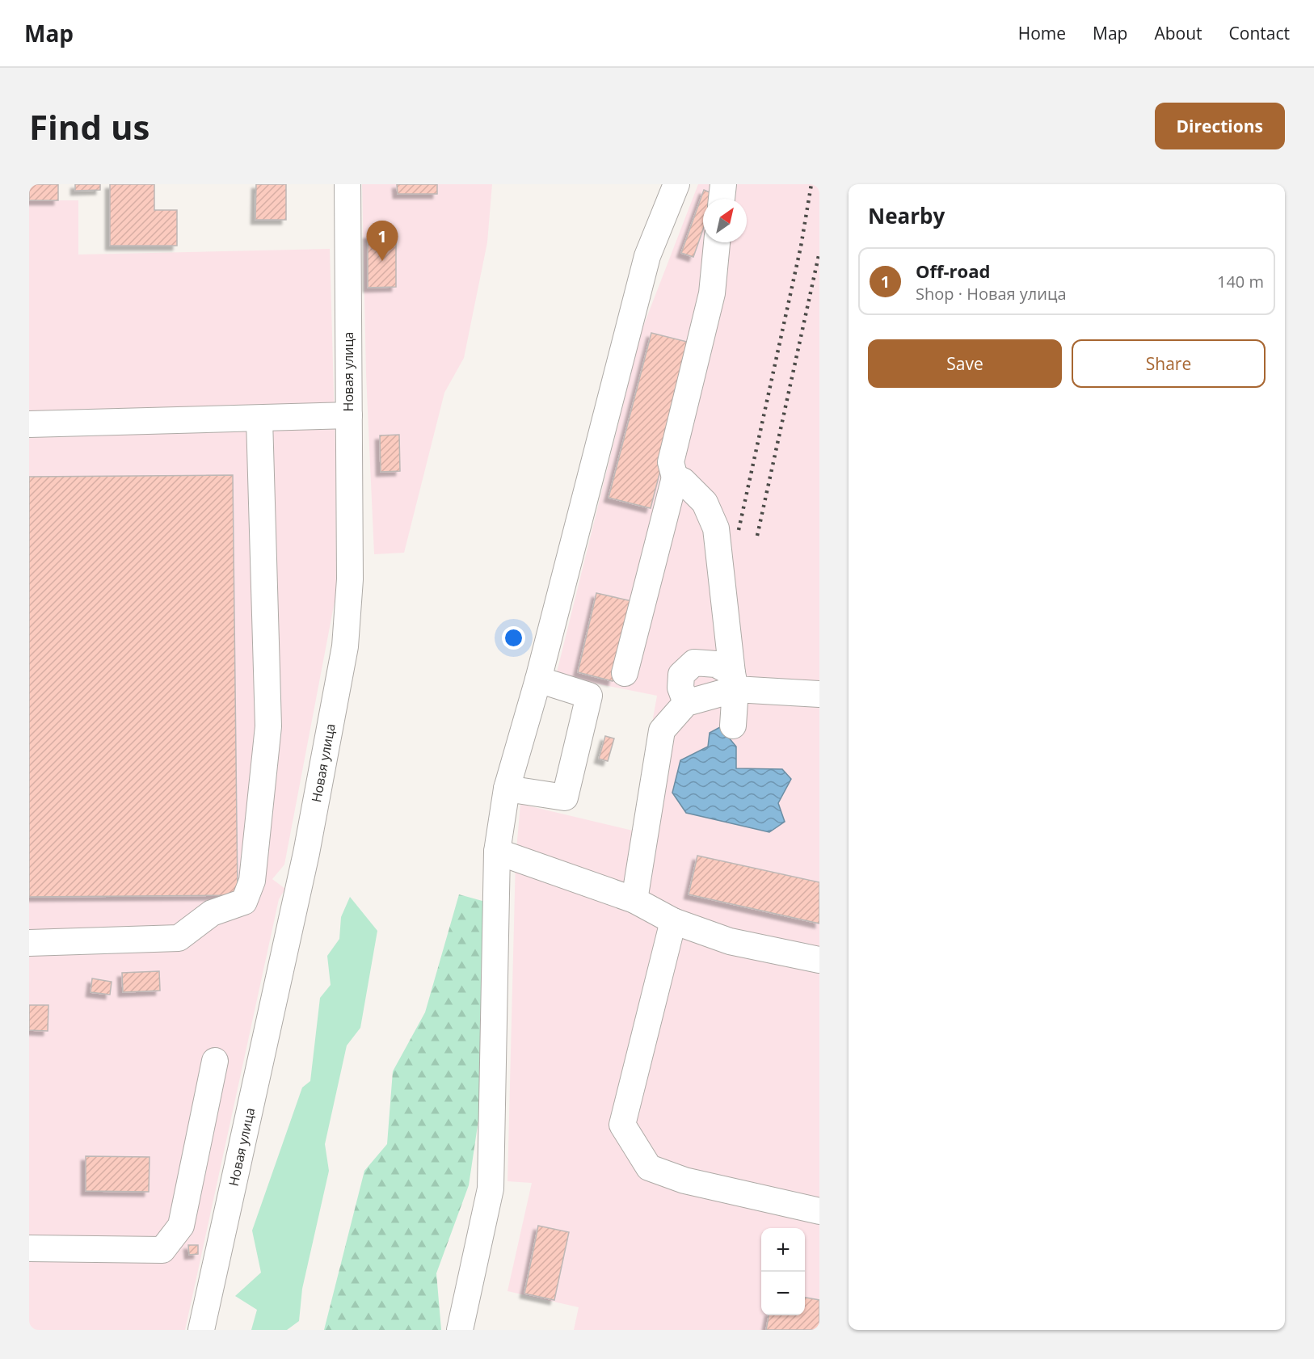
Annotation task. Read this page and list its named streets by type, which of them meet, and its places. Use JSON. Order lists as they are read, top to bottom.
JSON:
{
  "streets": {
    "street": ["Новая улица"]
  },
  "north": "top right",
  "page": {
    "header": "Map",
    "nav": [
      "Home",
      "Map",
      "About",
      "Contact"
    ],
    "buttons": [
      "Directions",
      ["Save", "Share"]
    ],
    "title": "Find us",
    "heading": "Nearby",
    "pins": "1",
    "list": [
      {
        "mark": "1",
        "name": "Off-road",
        "note": "Shop · Новая улица",
        "value": "140 m"
      }
    ],
    "map_buttons": ["+", "−"]
  }
}
